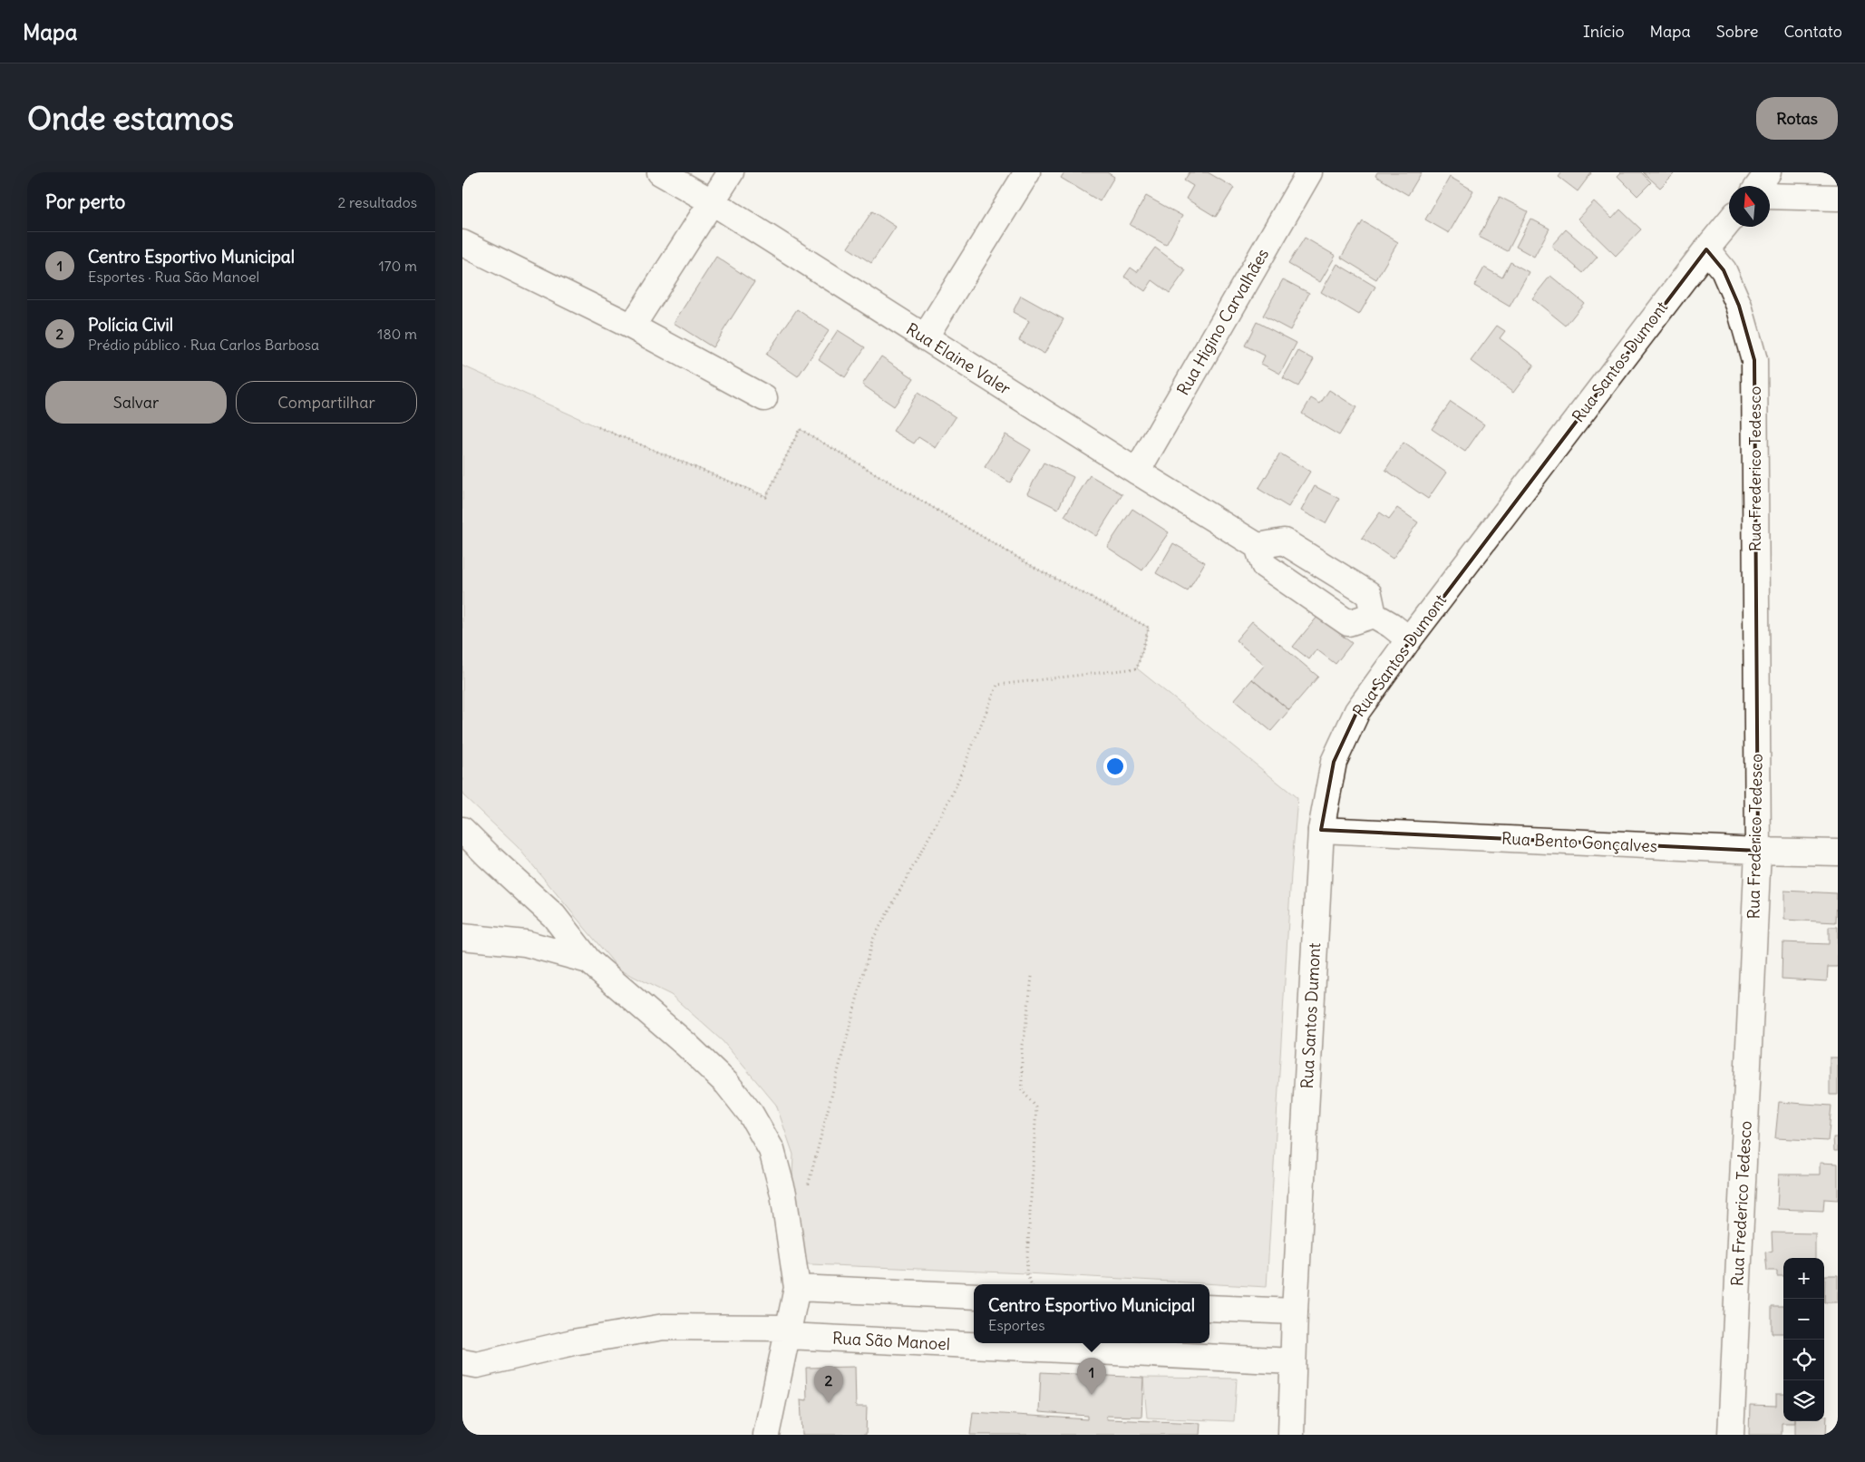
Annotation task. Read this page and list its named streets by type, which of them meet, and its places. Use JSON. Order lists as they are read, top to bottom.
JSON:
{
  "streets": {
    "street": [
      "Rua Higino Carvalhães",
      "Rua Elaine Valer",
      "Rua Santos Dumont",
      "Rua Frederico Tedesco",
      "Rua Bento Gonçalves",
      "Rua São Manoel"
    ]
  },
  "crossings": [
    ["Rua Higino Carvalhães", "Rua Elaine Valer"],
    ["Rua Santos Dumont", "Rua Frederico Tedesco"],
    ["Rua Santos Dumont", "Rua Bento Gonçalves"],
    ["Rua Santos Dumont", "Rua São Manoel"],
    ["Rua Frederico Tedesco", "Rua Bento Gonçalves"]
  ],
  "north": "top",
  "page": {
    "header": "Mapa",
    "nav": [
      "Início",
      "Mapa",
      "Sobre",
      "Contato"
    ],
    "buttons": [
      "Rotas",
      ["Salvar", "Compartilhar"]
    ],
    "title": "Onde estamos",
    "heading": ["Por perto", "2 resultados"],
    "list": [
      {
        "mark": "1",
        "name": "Centro Esportivo Municipal",
        "note": "Esportes · Rua São Manoel",
        "value": "170 m"
      },
      {
        "mark": "2",
        "name": "Polícia Civil",
        "note": "Prédio público · Rua Carlos Barbosa",
        "value": "180 m"
      }
    ],
    "map_buttons": ["+", "−"],
    "popup": ["Centro Esportivo Municipal", "Esportes"],
    "pins": ["1", "2"]
  }
}
